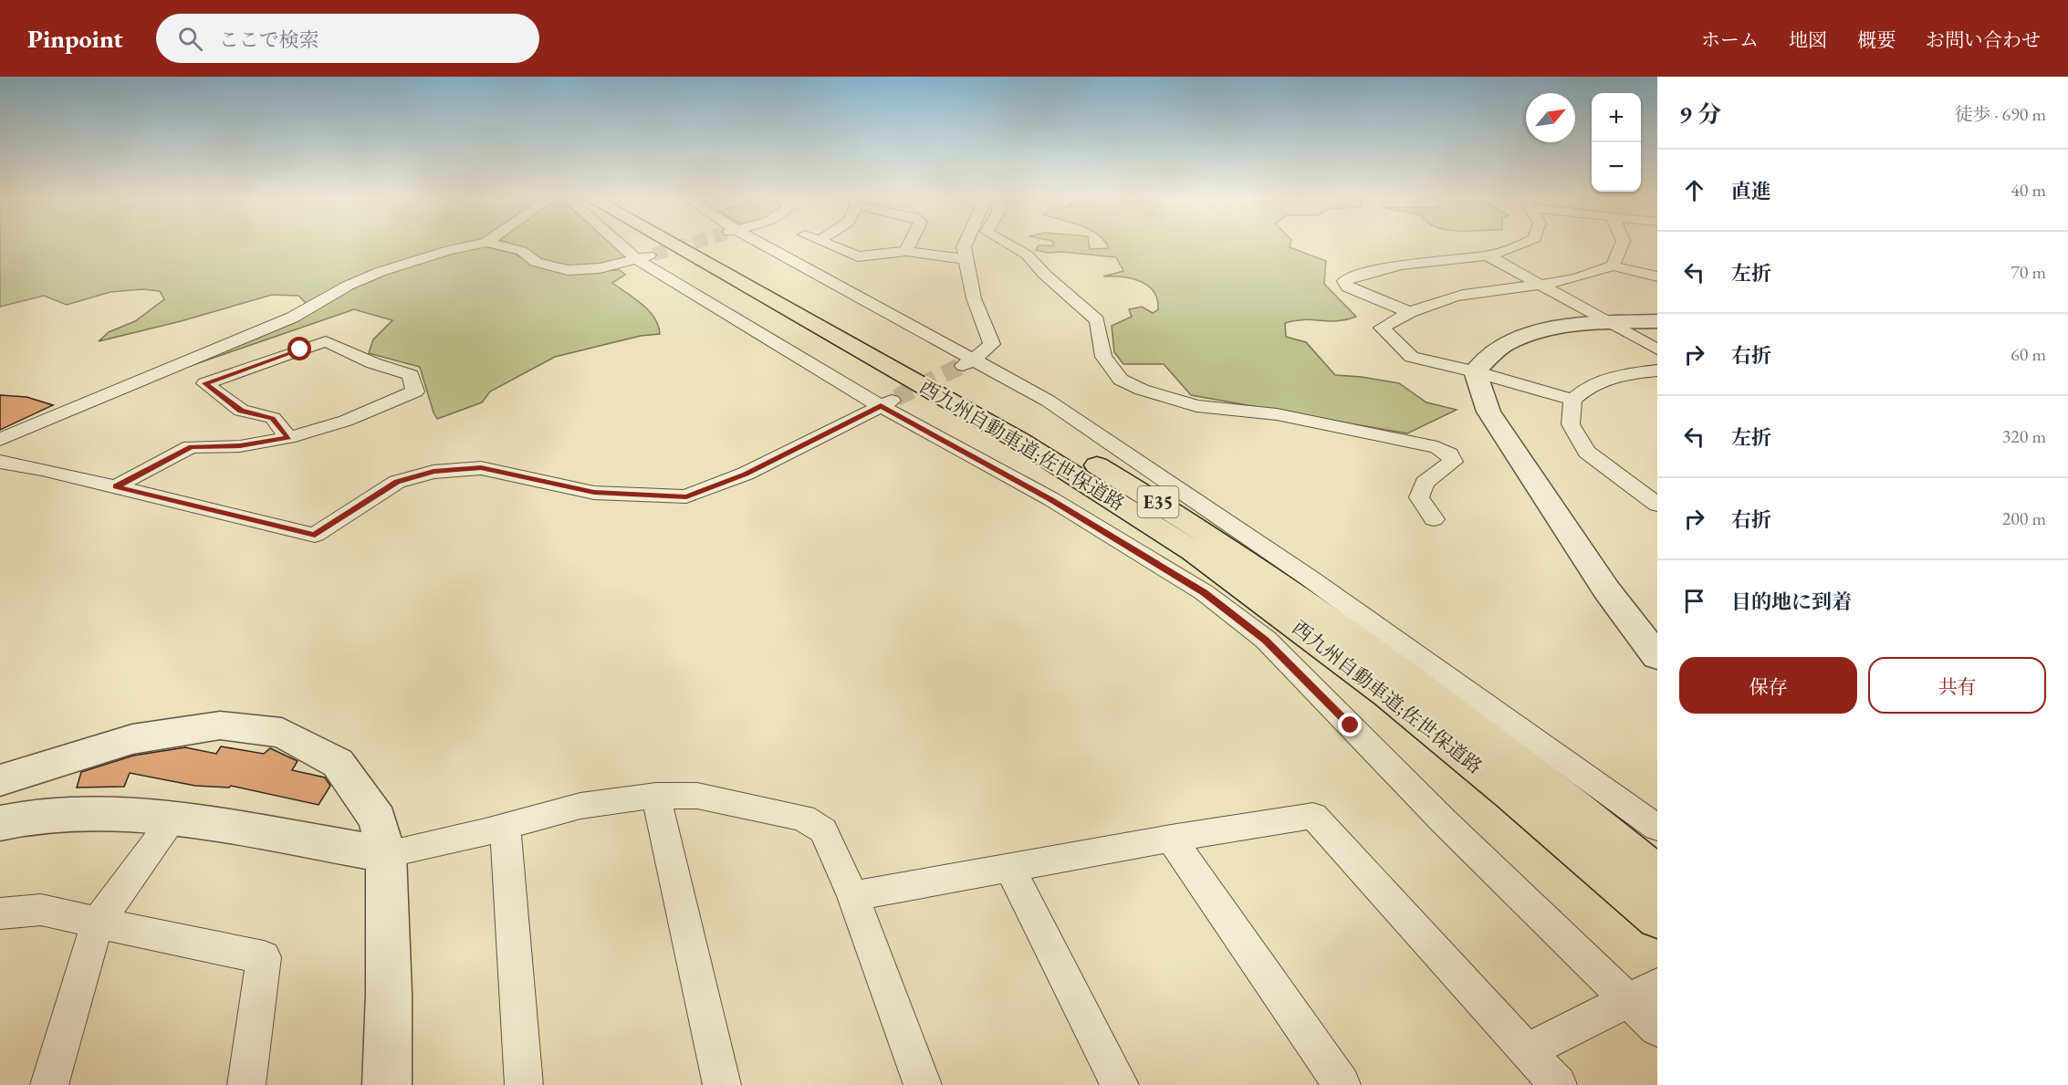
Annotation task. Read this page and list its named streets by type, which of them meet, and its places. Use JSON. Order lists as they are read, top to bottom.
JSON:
{
  "streets": {
    "highway": ["西九州自動車道;佐世保道路", "E35"]
  },
  "north": "top right",
  "page": {
    "header": "Pinpoint",
    "search": "ここで検索",
    "nav": [
      "ホーム",
      "地図",
      "概要",
      "お問い合わせ"
    ],
    "heading": ["9 分", "徒歩 · 690 m"],
    "map_buttons": ["+", "−"],
    "list": [
      ["直進", "40 m"],
      ["左折", "70 m"],
      ["右折", "60 m"],
      ["左折", "320 m"],
      ["右折", "200 m"],
      "目的地に到着"
    ],
    "buttons": ["保存", "共有"]
  }
}
